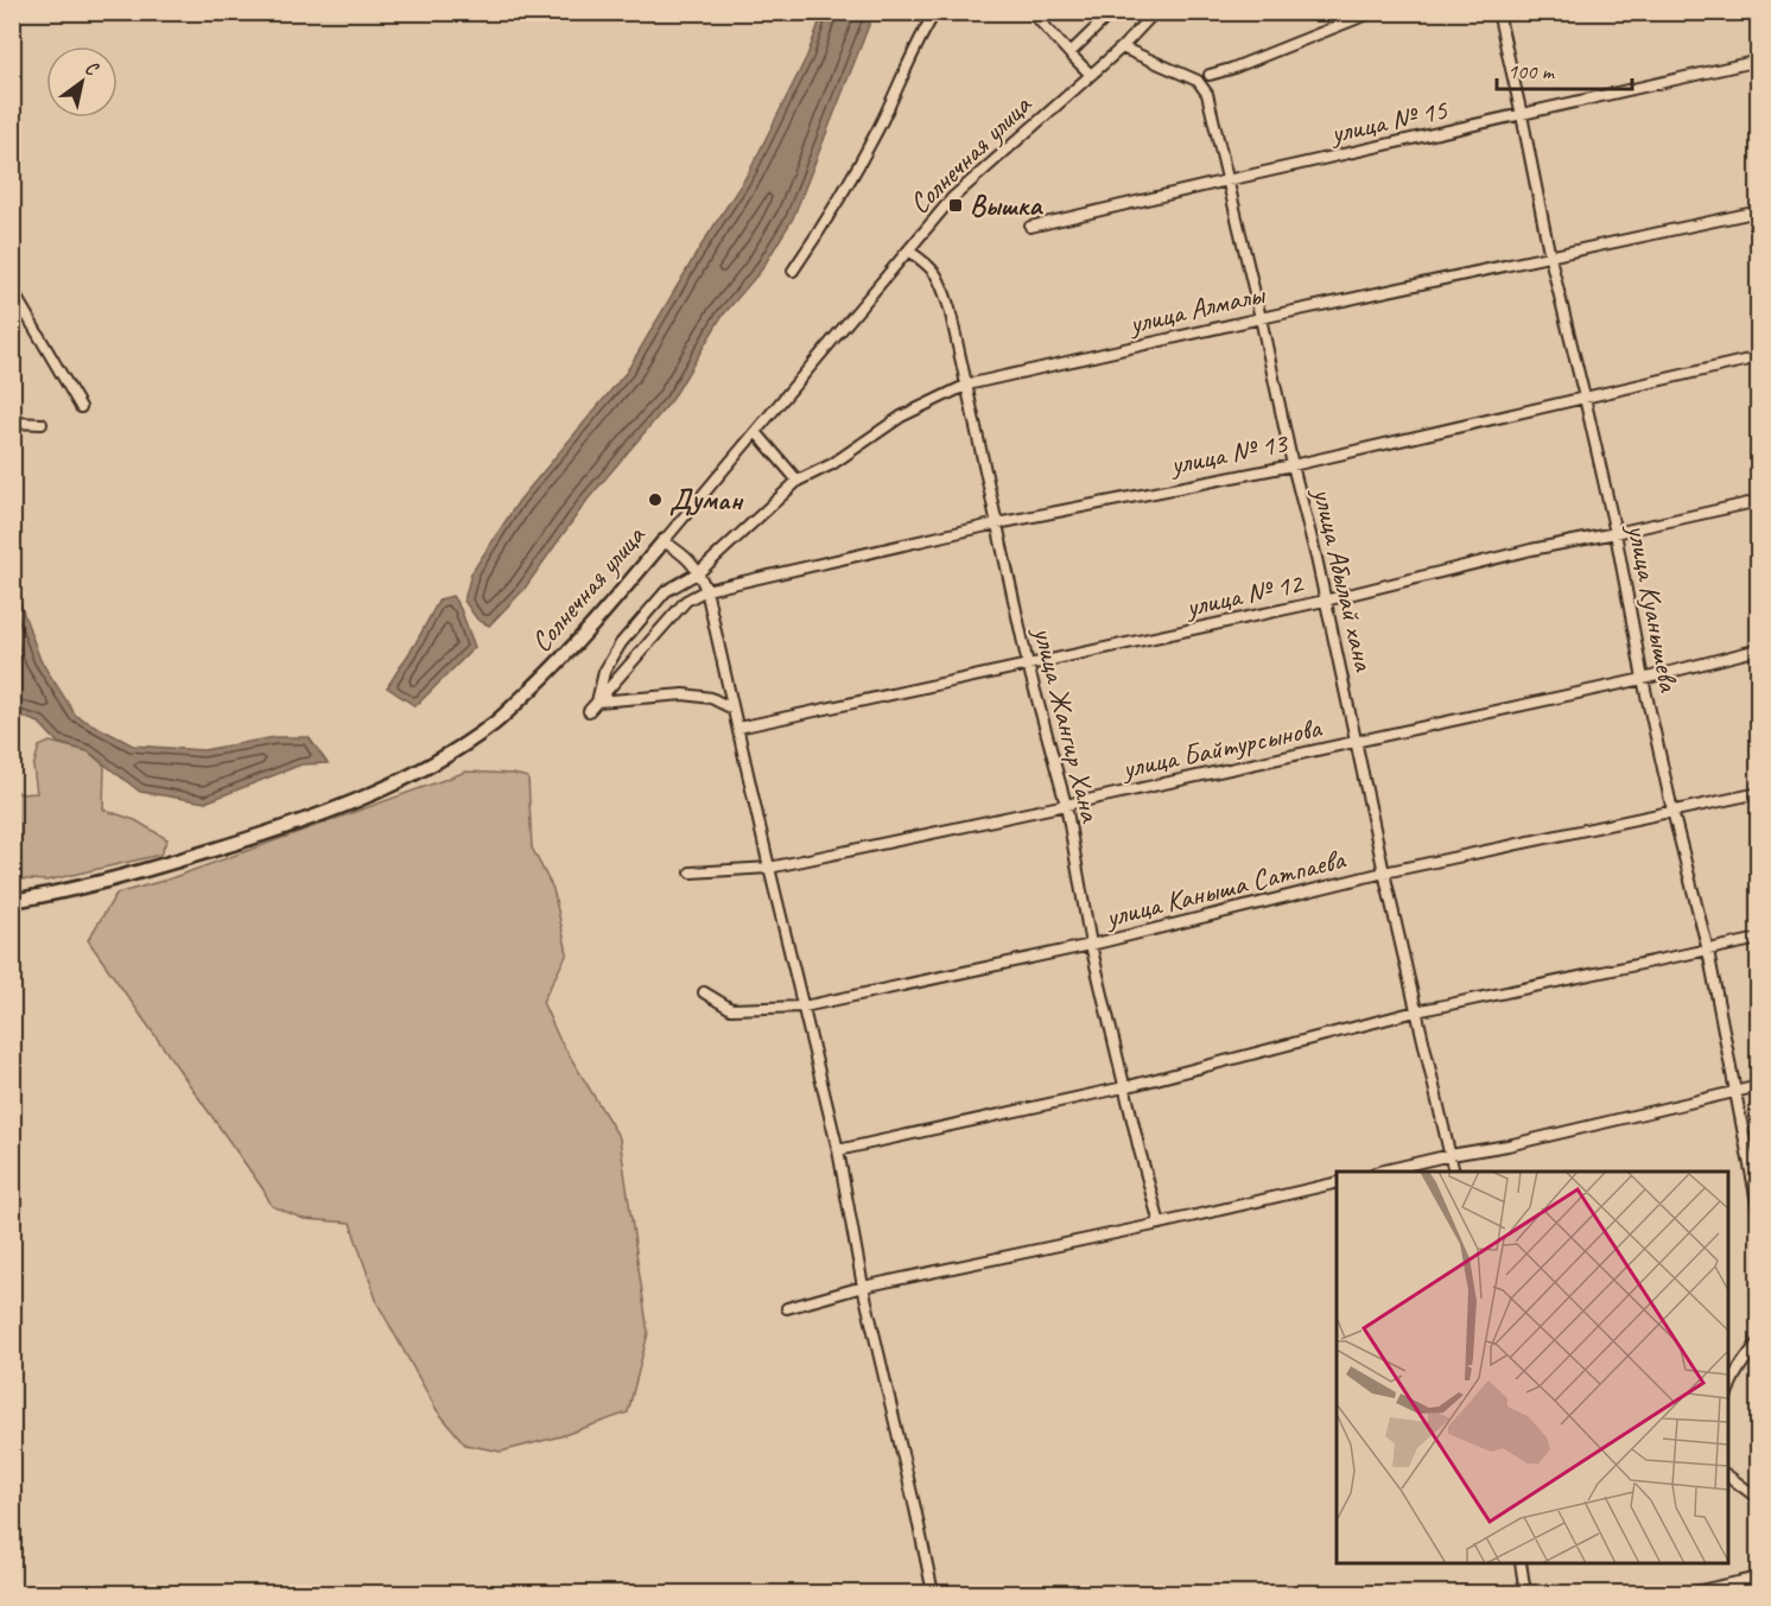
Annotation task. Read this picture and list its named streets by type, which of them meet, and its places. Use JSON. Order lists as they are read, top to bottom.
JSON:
{
  "streets": {
    "street": [
      "улица № 15",
      "Солнечная улица",
      "улица Алмалы",
      "улица № 13",
      "улица Абылай хана",
      "улица № 12",
      "улица Куанышева",
      "улица Жангир Хана",
      "улица Байтурсынова",
      "улица Каныша Сатпаева"
    ]
  },
  "crossings": [
    ["улица № 15", "улица Абылай хана"],
    ["улица № 15", "улица Куанышева"],
    ["Солнечная улица", "улица Абылай хана"],
    ["Солнечная улица", "улица Жангир Хана"],
    ["улица Алмалы", "улица Абылай хана"],
    ["улица Алмалы", "улица Куанышева"],
    ["улица Алмалы", "улица Жангир Хана"],
    ["улица № 13", "улица Абылай хана"],
    ["улица № 13", "улица Куанышева"],
    ["улица № 13", "улица Жангир Хана"],
    ["улица Абылай хана", "улица № 12"],
    ["улица Абылай хана", "улица Байтурсынова"],
    ["улица Абылай хана", "улица Каныша Сатпаева"],
    ["улица № 12", "улица Куанышева"],
    ["улица № 12", "улица Жангир Хана"],
    ["улица Куанышева", "улица Байтурсынова"],
    ["улица Куанышева", "улица Каныша Сатпаева"],
    ["улица Жангир Хана", "улица Байтурсынова"],
    ["улица Жангир Хана", "улица Каныша Сатпаева"]
  ],
  "places": {
    "transit": ["Вышка"],
    "other": ["Думан"]
  },
  "scale_bar": "100 m",
  "north": "top right"
}
